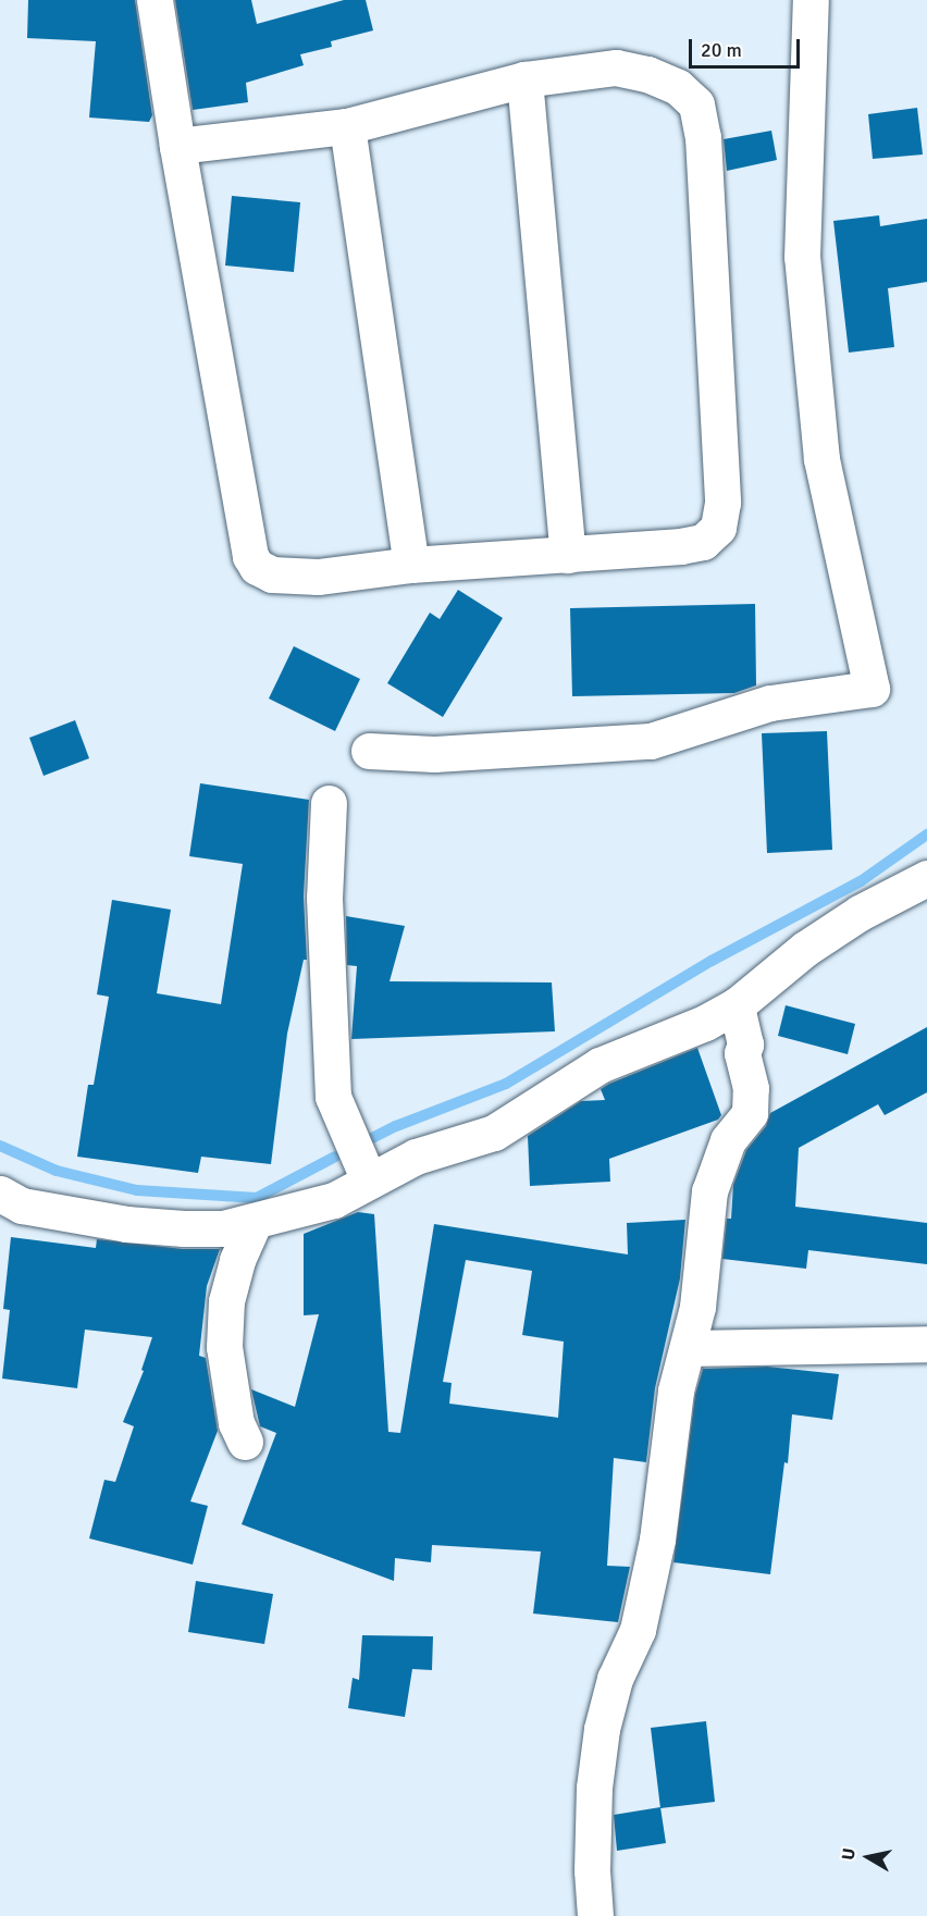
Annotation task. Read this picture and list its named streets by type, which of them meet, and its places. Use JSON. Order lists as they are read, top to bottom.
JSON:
{
  "scale_bar": "20 m",
  "north": "left"
}
